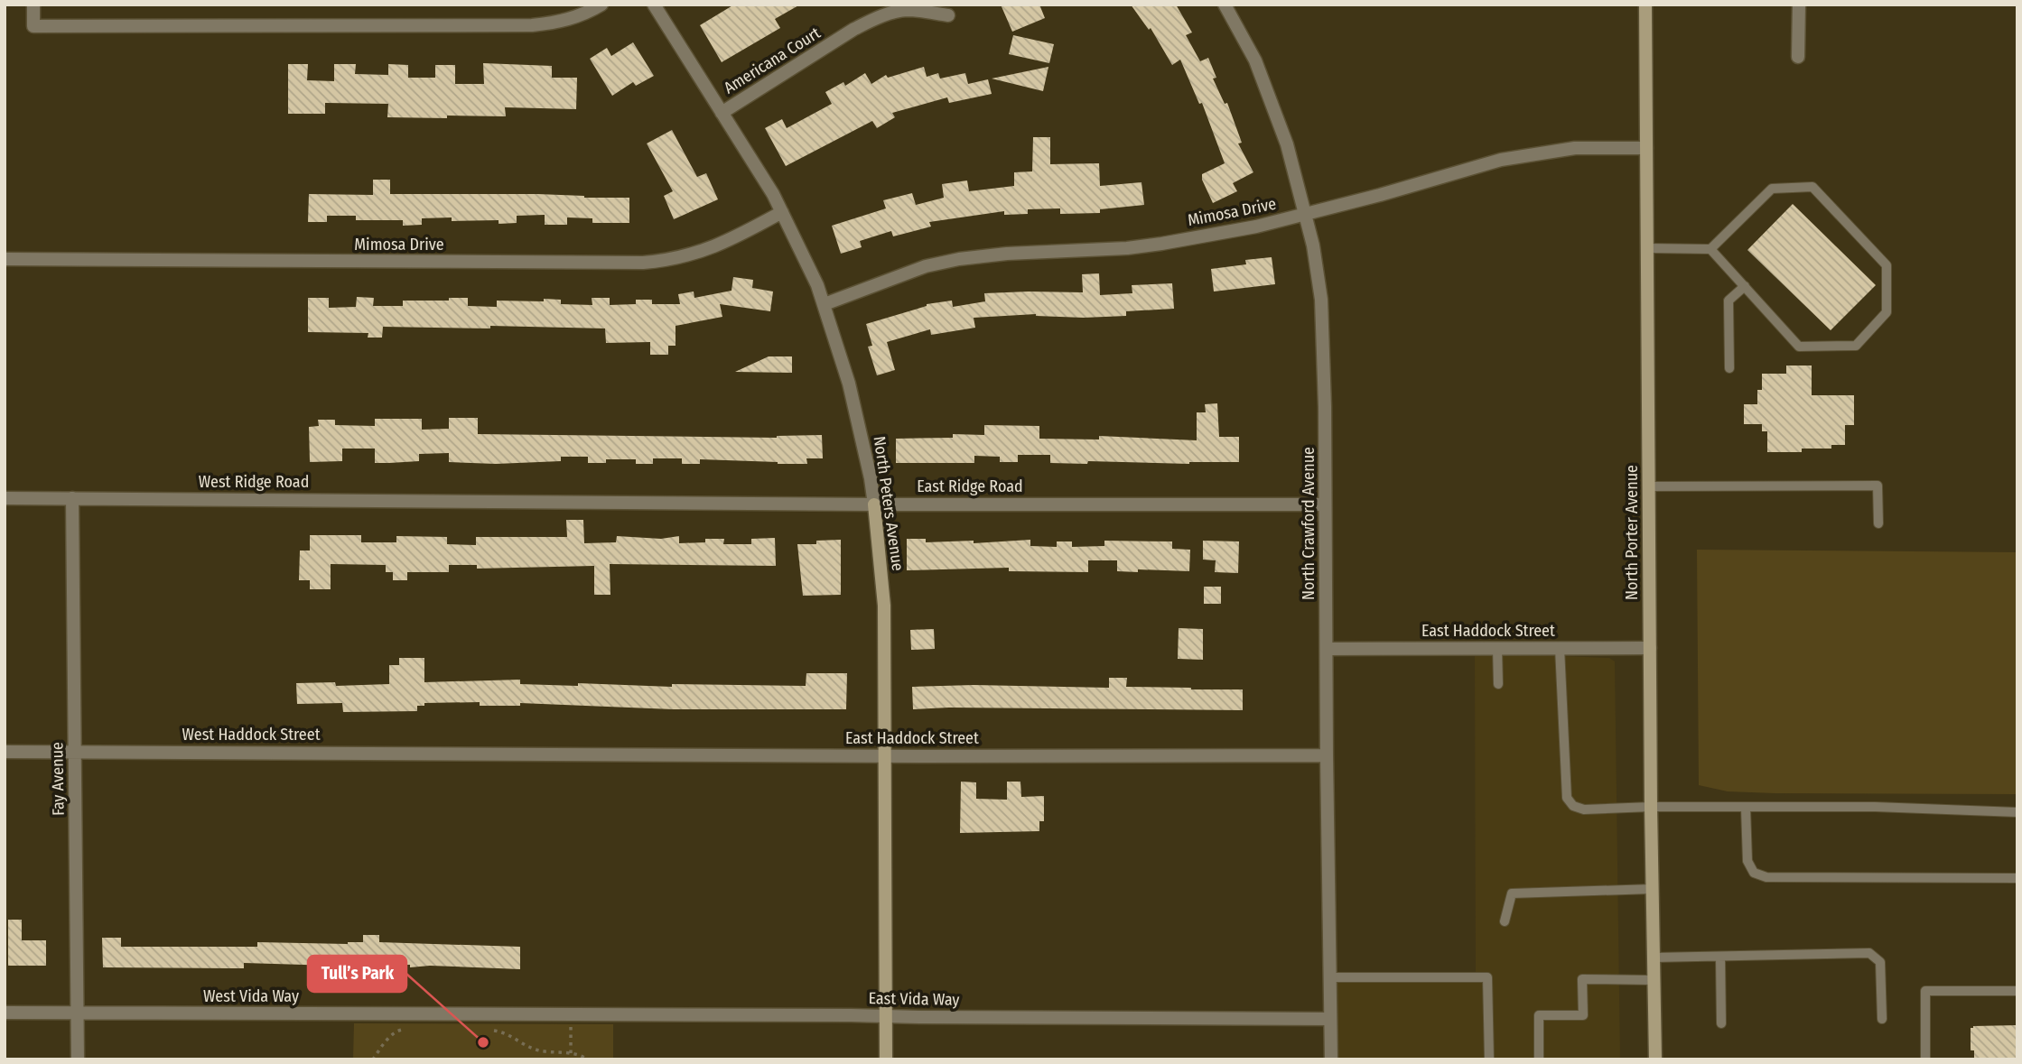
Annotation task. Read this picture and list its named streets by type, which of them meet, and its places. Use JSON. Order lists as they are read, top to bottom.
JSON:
{
  "streets": {
    "main road": ["North Peters Avenue", "North Porter Avenue"],
    "street": [
      "Americana Court",
      "Mimosa Drive",
      "West Ridge Road",
      "East Ridge Road",
      "North Crawford Avenue",
      "East Haddock Street",
      "West Haddock Street",
      "Fay Avenue",
      "West Vida Way",
      "East Vida Way"
    ]
  },
  "crossings": [
    ["Americana Court", "North Peters Avenue"],
    ["Mimosa Drive", "North Peters Avenue"],
    ["Mimosa Drive", "North Crawford Avenue"],
    ["Mimosa Drive", "North Porter Avenue"],
    ["West Ridge Road", "East Ridge Road"],
    ["West Ridge Road", "Fay Avenue"],
    ["East Ridge Road", "North Peters Avenue"],
    ["East Ridge Road", "North Crawford Avenue"],
    ["North Peters Avenue", "East Haddock Street"],
    ["North Peters Avenue", "East Vida Way"],
    ["North Crawford Avenue", "East Haddock Street"],
    ["North Crawford Avenue", "East Vida Way"],
    ["North Porter Avenue", "East Haddock Street"],
    ["East Haddock Street", "West Haddock Street"],
    ["West Haddock Street", "Fay Avenue"],
    ["Fay Avenue", "West Vida Way"],
    ["West Vida Way", "East Vida Way"]
  ],
  "places": ["Tull’s Park"]
}
